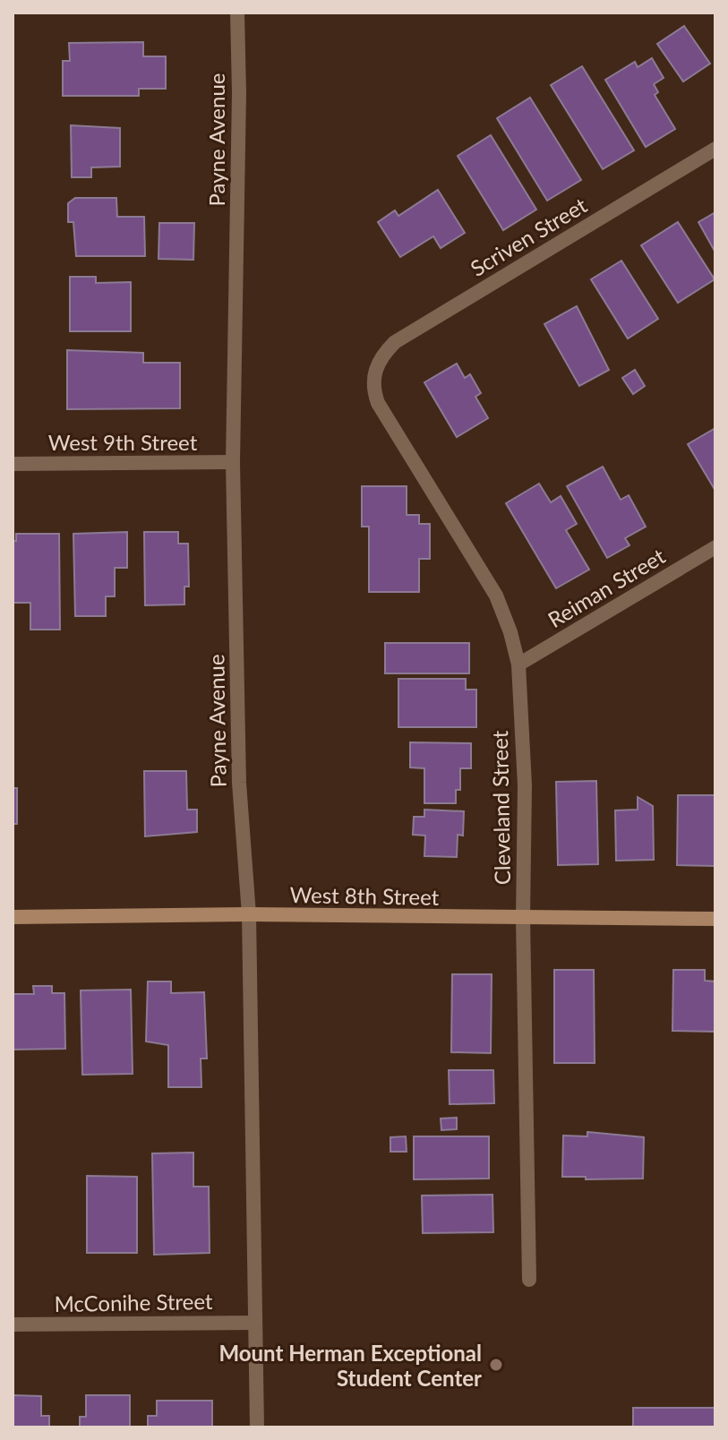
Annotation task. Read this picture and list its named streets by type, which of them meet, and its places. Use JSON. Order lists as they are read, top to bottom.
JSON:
{
  "streets": {
    "street": [
      "Payne Avenue",
      "Scriven Street",
      "West 9th Street",
      "Reiman Street",
      "Cleveland Street",
      "West 8th Street",
      "McConihe Street"
    ]
  },
  "crossings": [
    ["Payne Avenue", "West 9th Street"],
    ["Payne Avenue", "West 8th Street"],
    ["Payne Avenue", "McConihe Street"],
    ["Scriven Street", "Cleveland Street"],
    ["Reiman Street", "Cleveland Street"],
    ["Cleveland Street", "West 8th Street"]
  ],
  "places": ["Mount Herman Exceptional Student Center"]
}
